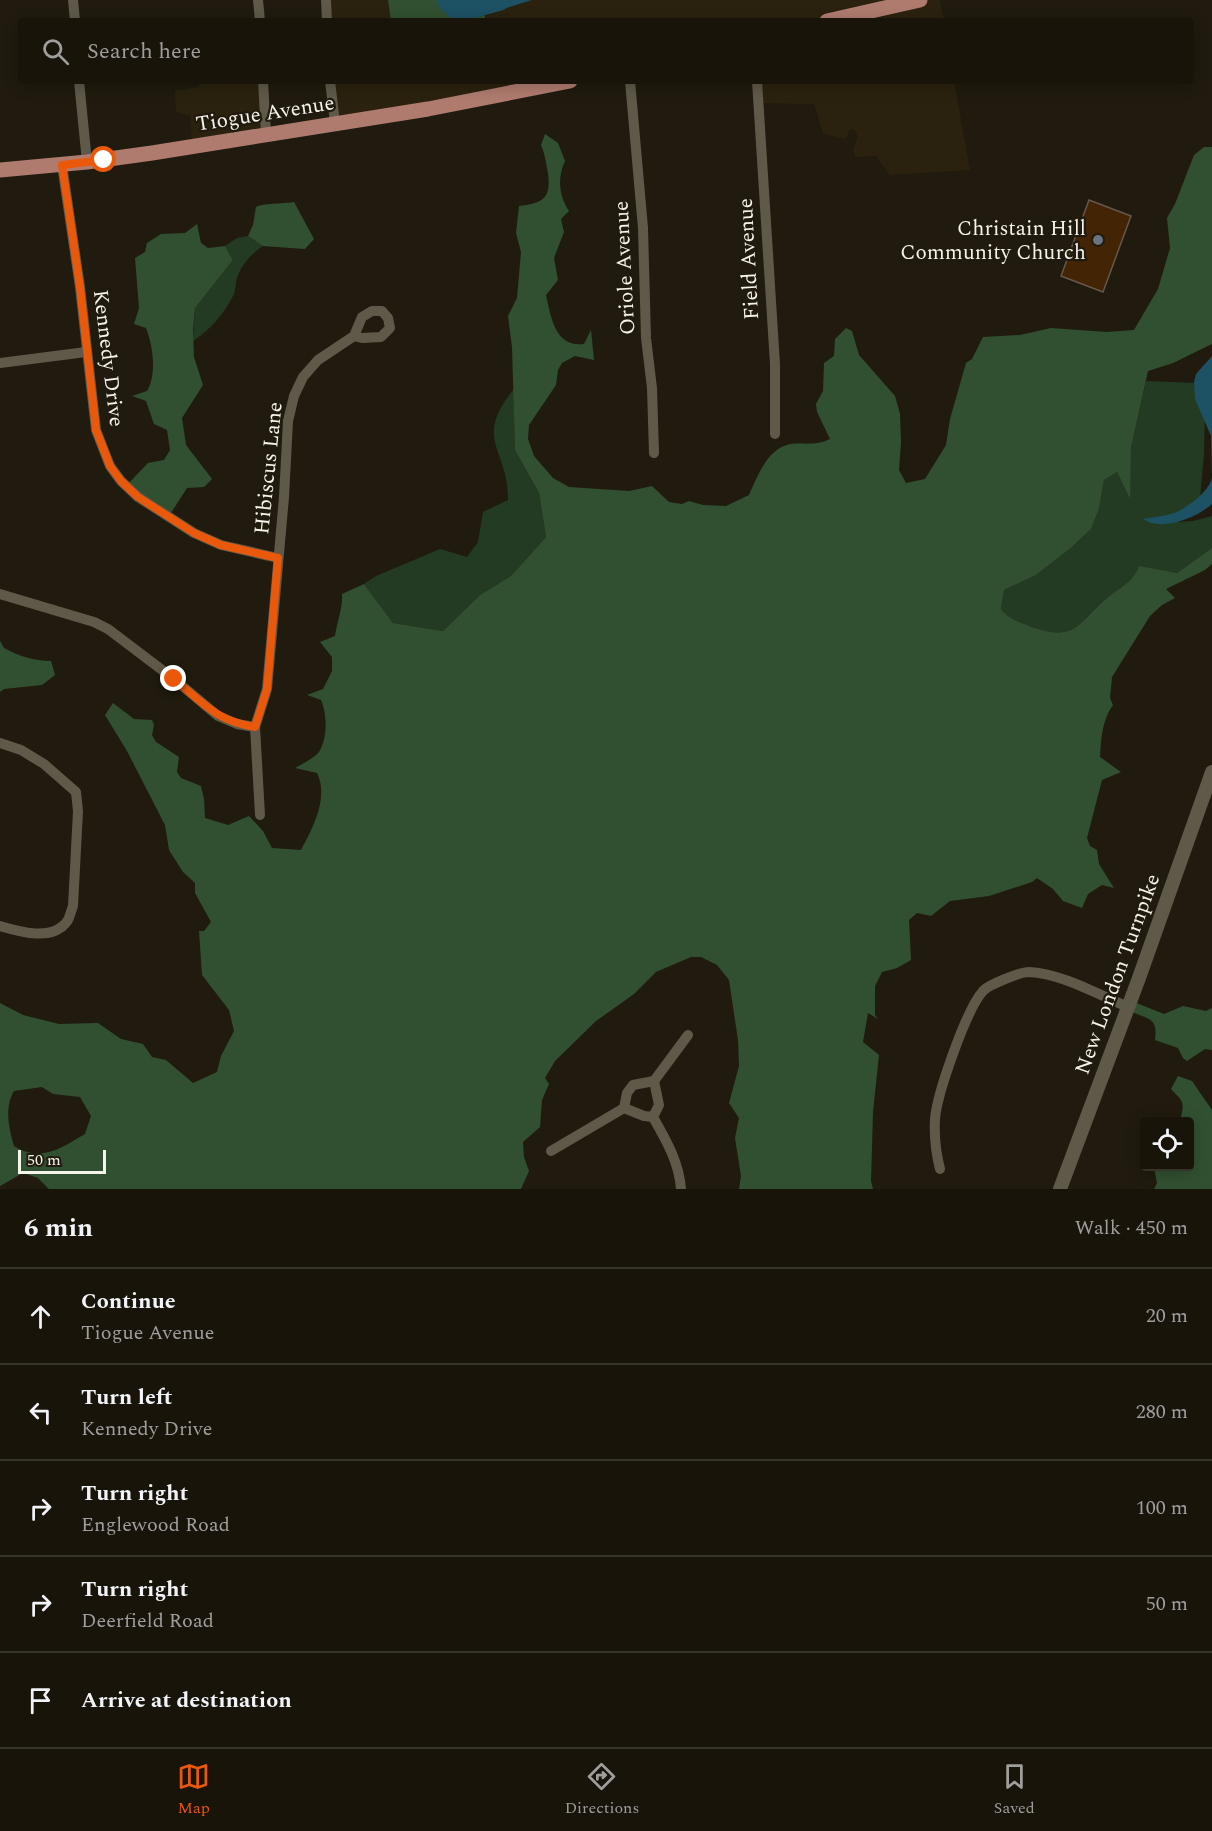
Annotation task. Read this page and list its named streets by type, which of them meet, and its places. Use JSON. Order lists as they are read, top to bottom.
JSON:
{
  "streets": {
    "main road": ["Tiogue Avenue", "New London Turnpike"],
    "street": [
      "Field Avenue",
      "Oriole Avenue",
      "Kennedy Drive",
      "Hibiscus Lane"
    ]
  },
  "crossings": [
    ["Tiogue Avenue", "Kennedy Drive"],
    ["Kennedy Drive", "Hibiscus Lane"]
  ],
  "places": ["Christain Hill Community Church"],
  "scale_bar": "50 m",
  "page": {
    "search": "Search here",
    "scale": "50 m",
    "heading": ["6 min", "Walk · 450 m"],
    "list": [
      ["Continue", "Tiogue Avenue", "20 m"],
      ["Turn left", "Kennedy Drive", "280 m"],
      ["Turn right", "Englewood Road", "100 m"],
      ["Turn right", "Deerfield Road", "50 m"],
      "Arrive at destination"
    ],
    "nav": ["Map", "Directions", "Saved"]
  }
}
